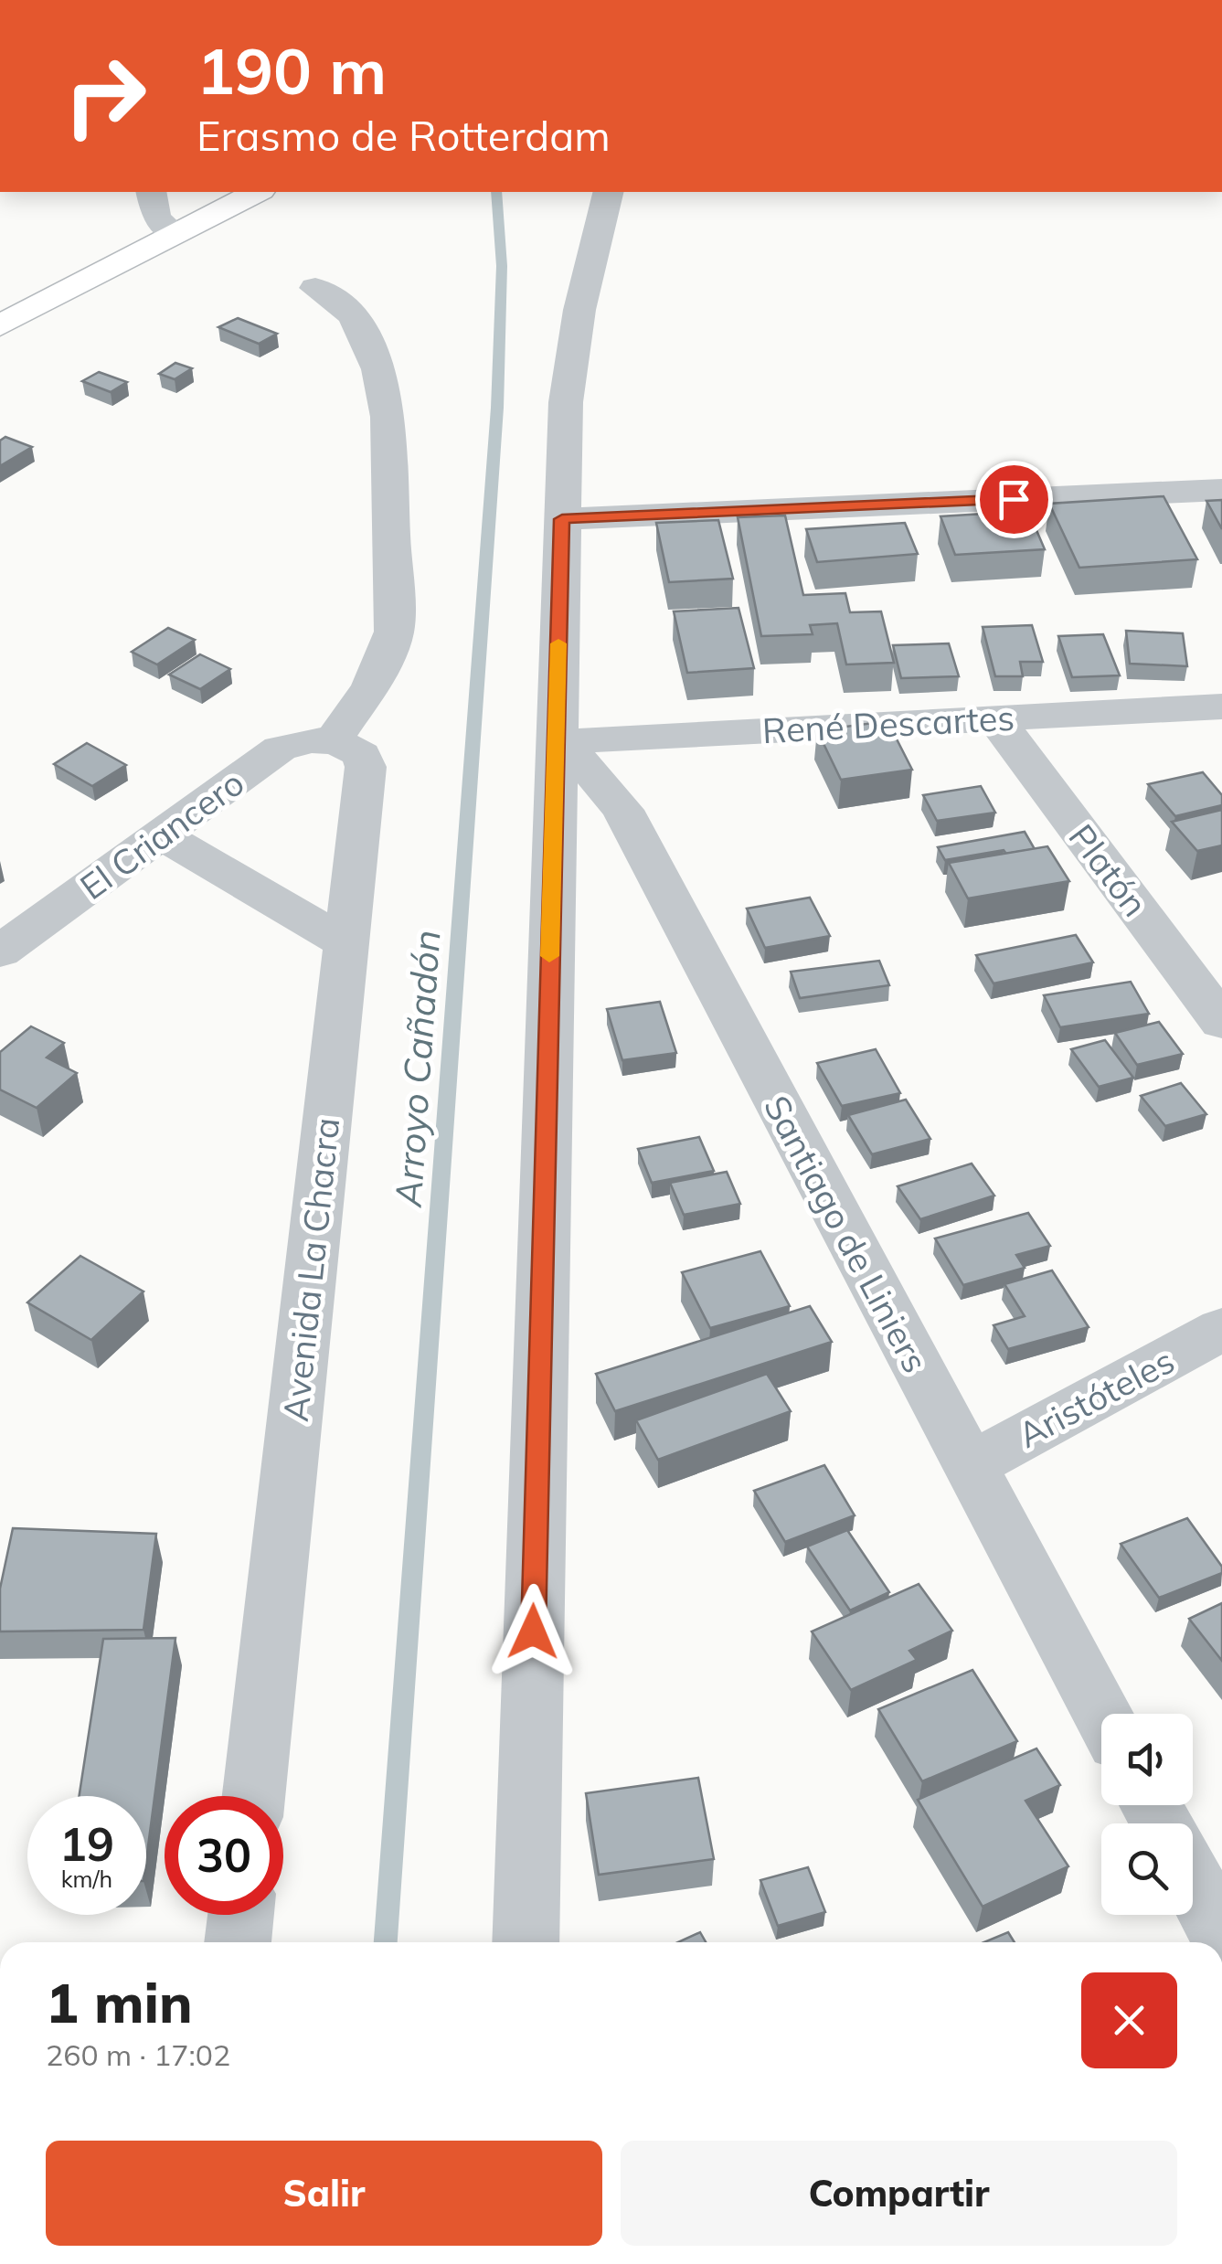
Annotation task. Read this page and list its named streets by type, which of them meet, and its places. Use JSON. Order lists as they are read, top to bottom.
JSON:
{
  "streets": {
    "street": [
      "René Descartes",
      "El Criancero",
      "Platón",
      "Santiago de Liniers",
      "Avenida La Chacra",
      "Aristóteles"
    ]
  },
  "crossings": [
    ["René Descartes", "Platón"],
    ["René Descartes", "Santiago de Liniers"],
    ["El Criancero", "Avenida La Chacra"],
    ["Santiago de Liniers", "Aristóteles"]
  ],
  "water": ["Arroyo Cañadón"],
  "page": {
    "turn": ["190 m", "Erasmo de Rotterdam"],
    "speed": "19 km/h",
    "limit": "30",
    "heading": ["1 min", "260 m · 17:02"],
    "buttons": ["Salir", "Compartir"]
  }
}
